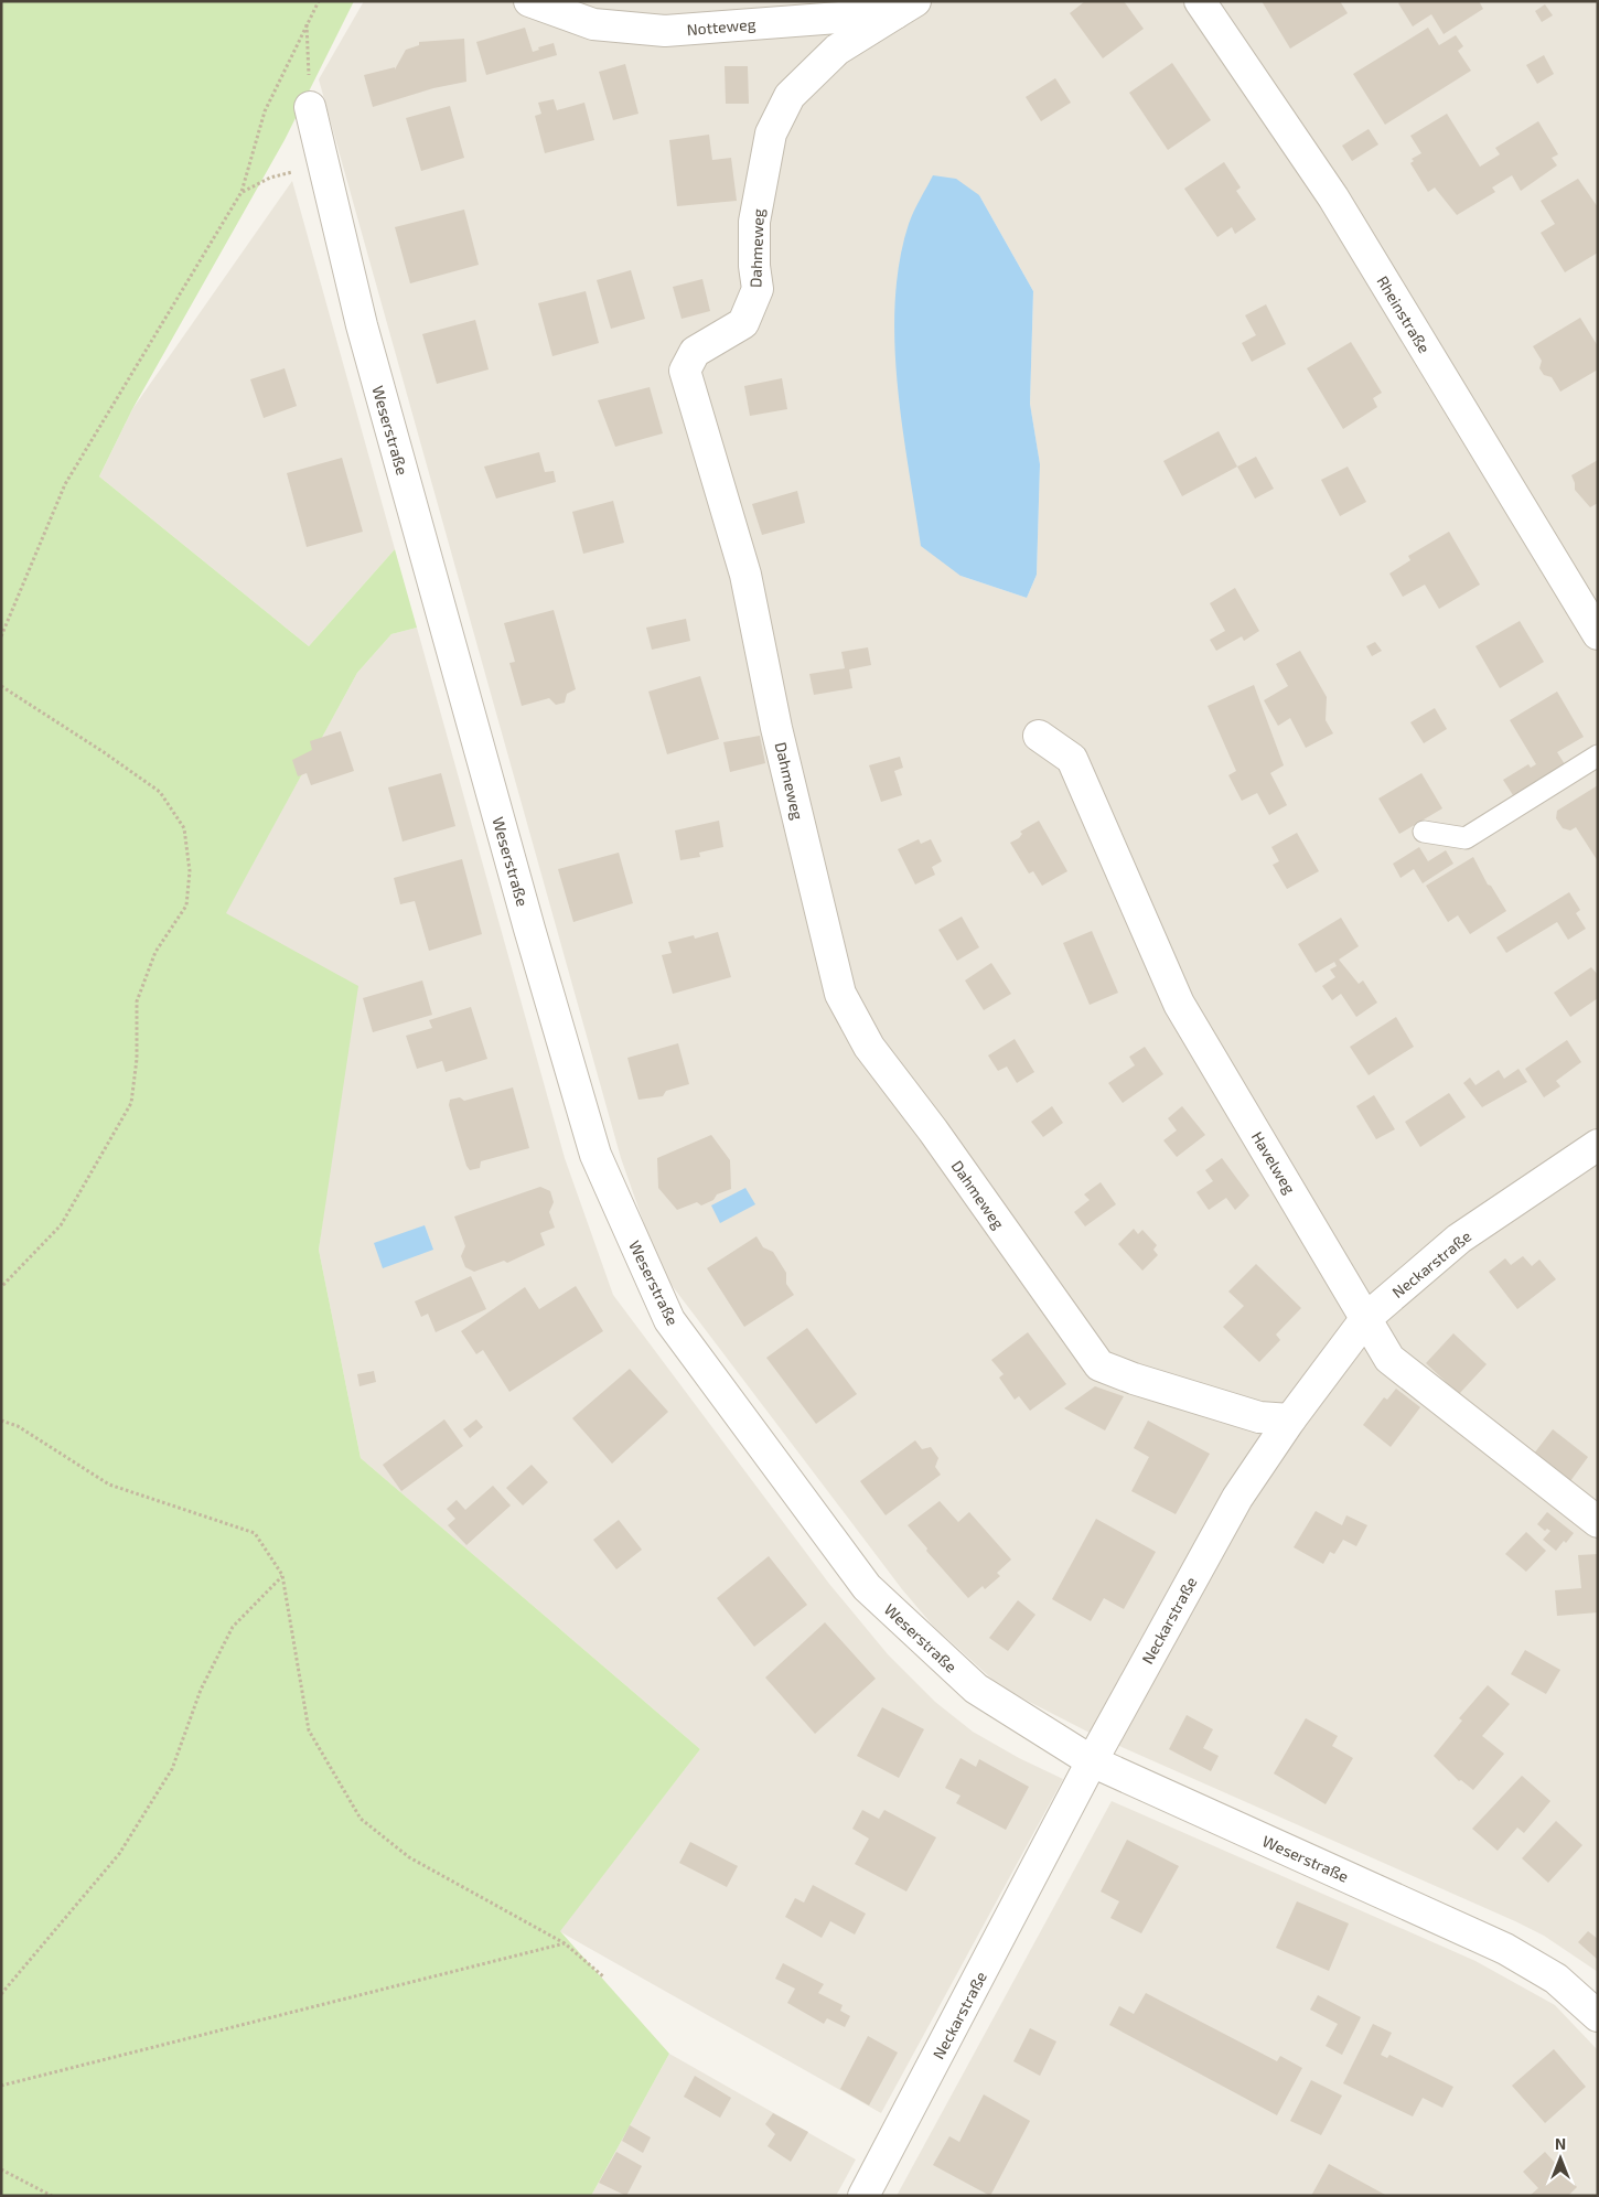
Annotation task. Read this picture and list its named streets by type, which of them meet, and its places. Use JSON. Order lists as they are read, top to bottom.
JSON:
{
  "streets": {
    "street": [
      "Notteweg",
      "Dahmeweg",
      "Rheinstraße",
      "Weserstraße",
      "Havelweg",
      "Neckarstraße"
    ]
  },
  "crossings": [
    ["Notteweg", "Dahmeweg"],
    ["Dahmeweg", "Neckarstraße"],
    ["Weserstraße", "Neckarstraße"],
    ["Havelweg", "Neckarstraße"]
  ],
  "north": "top"
}
